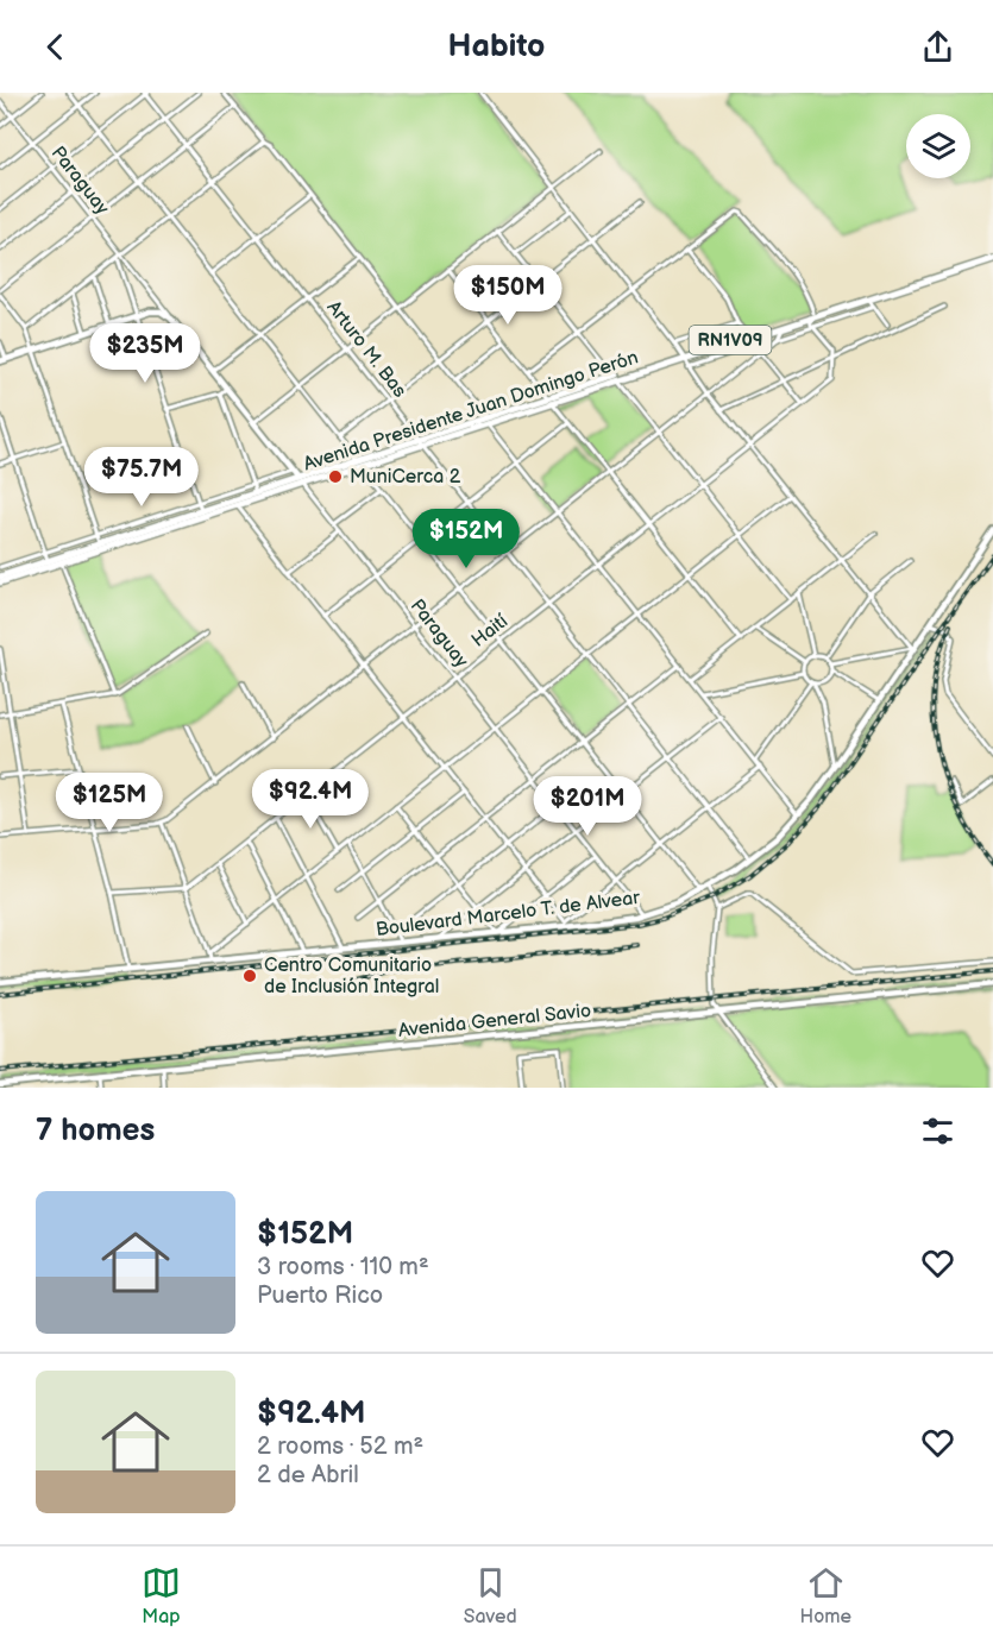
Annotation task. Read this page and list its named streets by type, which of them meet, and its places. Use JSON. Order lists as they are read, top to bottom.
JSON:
{
  "streets": {
    "main road": [
      "Paraguay",
      "RN1V09",
      "Avenida Presidente Juan Domingo Perón",
      "Boulevard Marcelo T. de Alvear",
      "Avenida General Savio"
    ],
    "street": ["Arturo M. Bas", "Haití"]
  },
  "crossings": [
    ["Paraguay", "Avenida Presidente Juan Domingo Perón"],
    ["Paraguay", "Haití"],
    ["Paraguay", "Boulevard Marcelo T. de Alvear"],
    ["Arturo M. Bas", "Avenida Presidente Juan Domingo Perón"],
    ["Arturo M. Bas", "Haití"],
    ["Arturo M. Bas", "Boulevard Marcelo T. de Alvear"]
  ],
  "places": ["MuniCerca 2", "Centro Comunitario de Inclusión Integral"],
  "page": {
    "header": "Habito",
    "price": [
      "$150M",
      "$235M",
      "$75.7M",
      "$152M",
      "$92.4M",
      "$125M",
      "$201M"
    ],
    "heading": "7 homes",
    "list": [
      {
        "name": "$152M",
        "note": "3 rooms · 110 m² · Puerto Rico"
      },
      {
        "name": "$92.4M",
        "note": "2 rooms · 52 m² · 2 de Abril"
      }
    ],
    "tabs": ["Map", "Saved", "Home"]
  }
}
